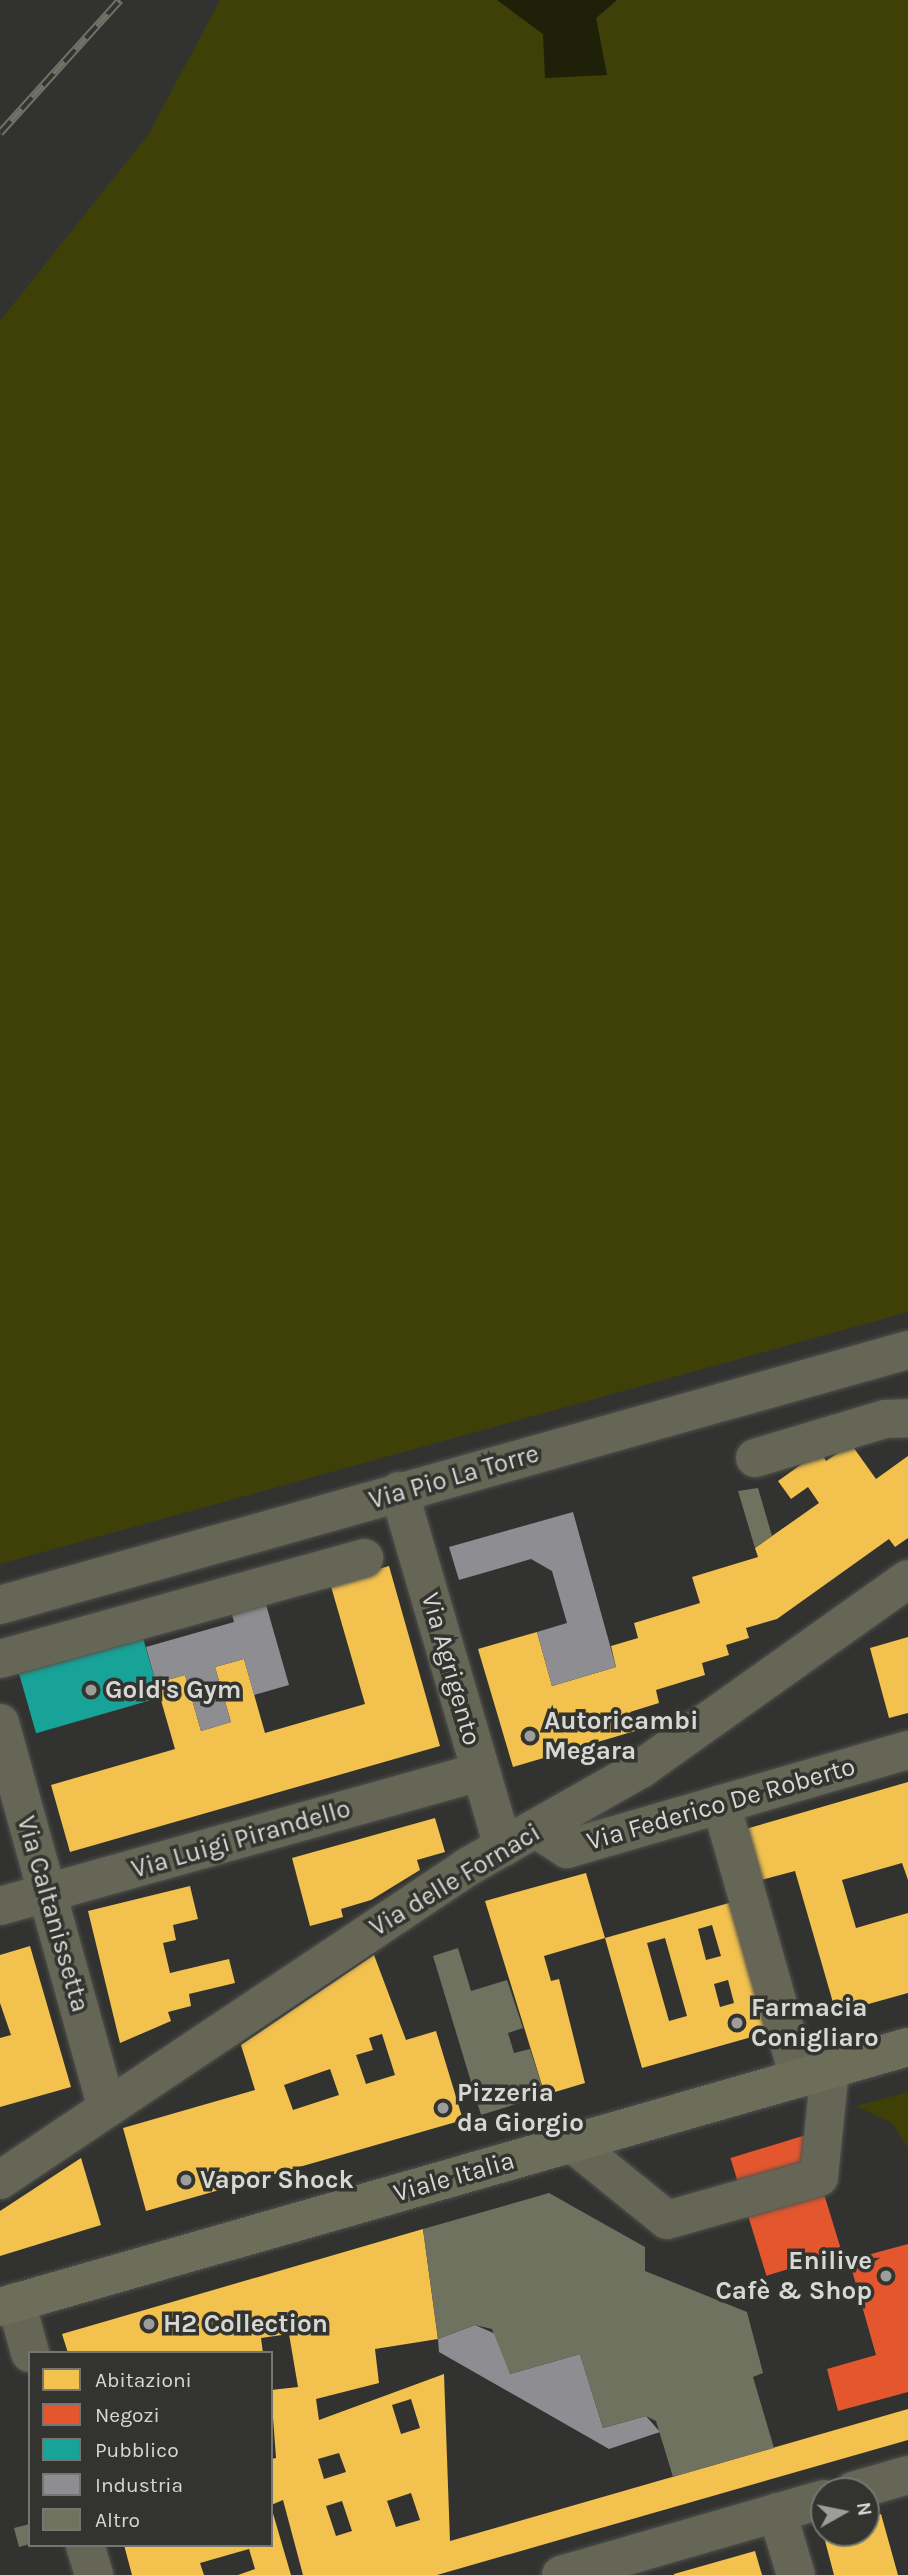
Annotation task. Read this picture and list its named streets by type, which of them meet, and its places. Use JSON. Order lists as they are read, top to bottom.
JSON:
{
  "streets": {
    "main road": ["Viale Italia"],
    "street": [
      "Via Pio La Torre",
      "Via Agrigento",
      "Via Federico De Roberto",
      "Via Luigi Pirandello",
      "Via delle Fornaci",
      "Via Caltanissetta"
    ]
  },
  "crossings": [
    ["Via Pio La Torre", "Via Agrigento"],
    ["Via Agrigento", "Via Luigi Pirandello"],
    ["Via Agrigento", "Via delle Fornaci"],
    ["Via Federico De Roberto", "Via delle Fornaci"],
    ["Via Luigi Pirandello", "Via Caltanissetta"],
    ["Via delle Fornaci", "Via Caltanissetta"]
  ],
  "places": [
    "Gold's Gym",
    "Autoricambi Megara",
    "Farmacia Conigliaro",
    "Pizzeria da Giorgio",
    "Vapor Shock",
    "Enilive Cafè & Shop",
    "H2 Collection"
  ],
  "legend": [
    "Abitazioni",
    "Negozi",
    "Pubblico",
    "Industria",
    "Altro"
  ],
  "north": "right"
}
